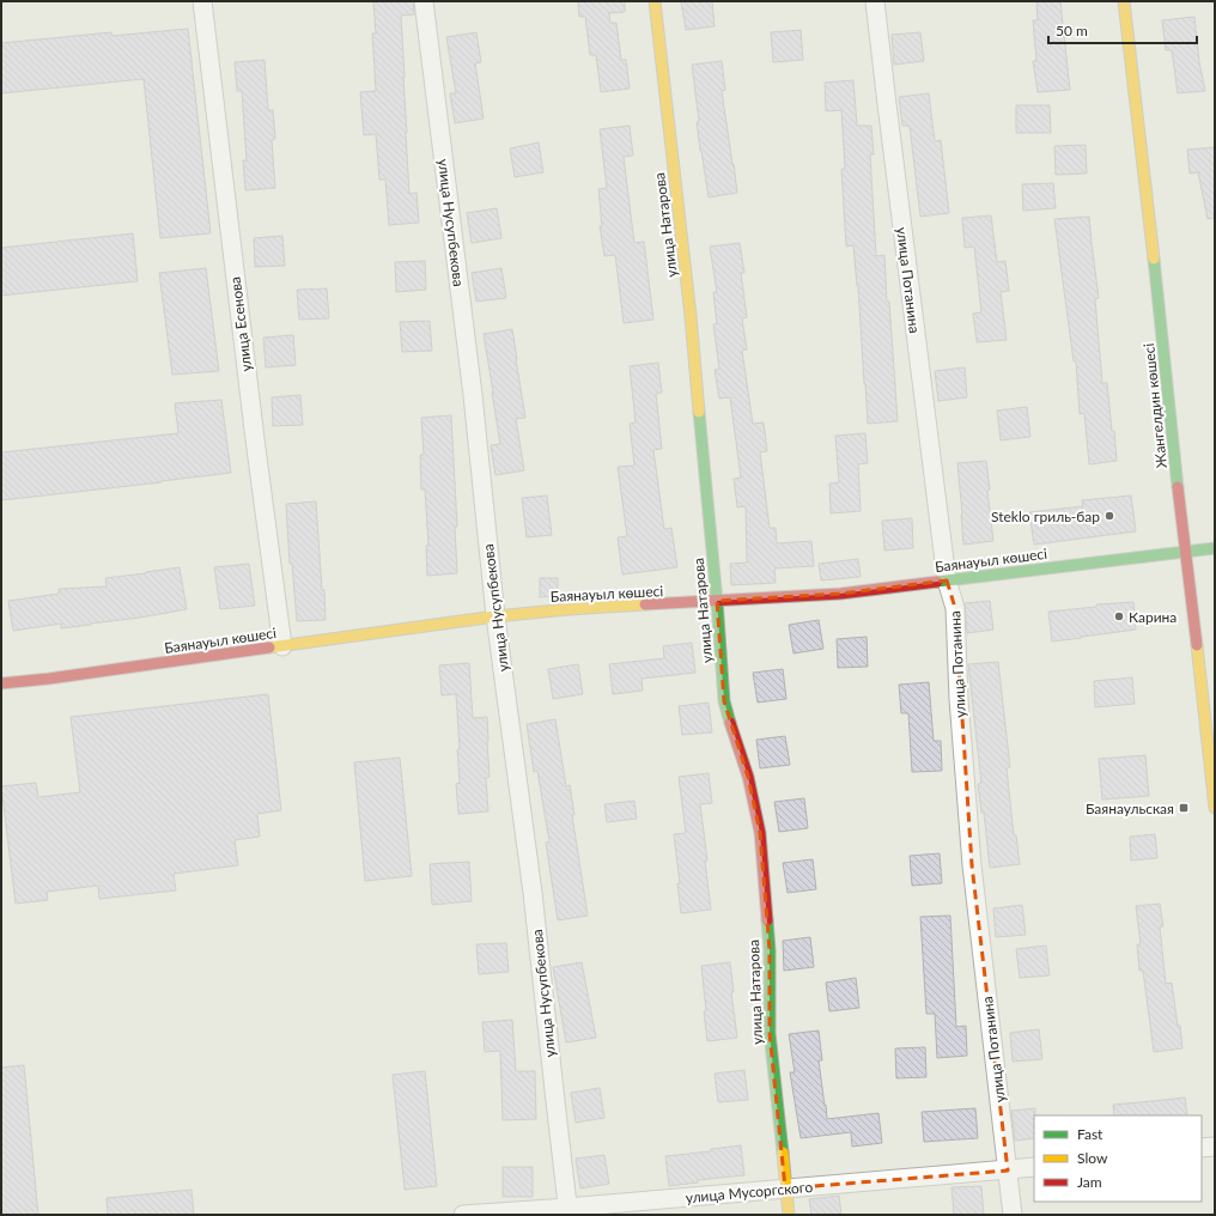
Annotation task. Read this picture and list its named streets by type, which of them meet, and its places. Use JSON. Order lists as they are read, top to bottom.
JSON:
{
  "streets": {
    "main road": ["улица Натарова", "Жангелдин көшесі", "Баянауыл көшесі"],
    "street": [
      "улица Нусупбекова",
      "улица Потанина",
      "улица Есенова",
      "улица Мусоргского"
    ]
  },
  "crossings": [
    ["улица Нусупбекова", "Баянауыл көшесі"],
    ["улица Нусупбекова", "улица Мусоргского"],
    ["улица Натарова", "Баянауыл көшесі"],
    ["улица Натарова", "улица Мусоргского"],
    ["улица Потанина", "Баянауыл көшесі"],
    ["улица Потанина", "улица Мусоргского"],
    ["улица Есенова", "Баянауыл көшесі"],
    ["Жангелдин көшесі", "Баянауыл көшесі"]
  ],
  "places": {
    "other": ["Steklo гриль-бар", "Карина"],
    "transit": ["Баянаульская"]
  },
  "legend": ["Fast", "Slow", "Jam"],
  "scale_bar": "50 m"
}
